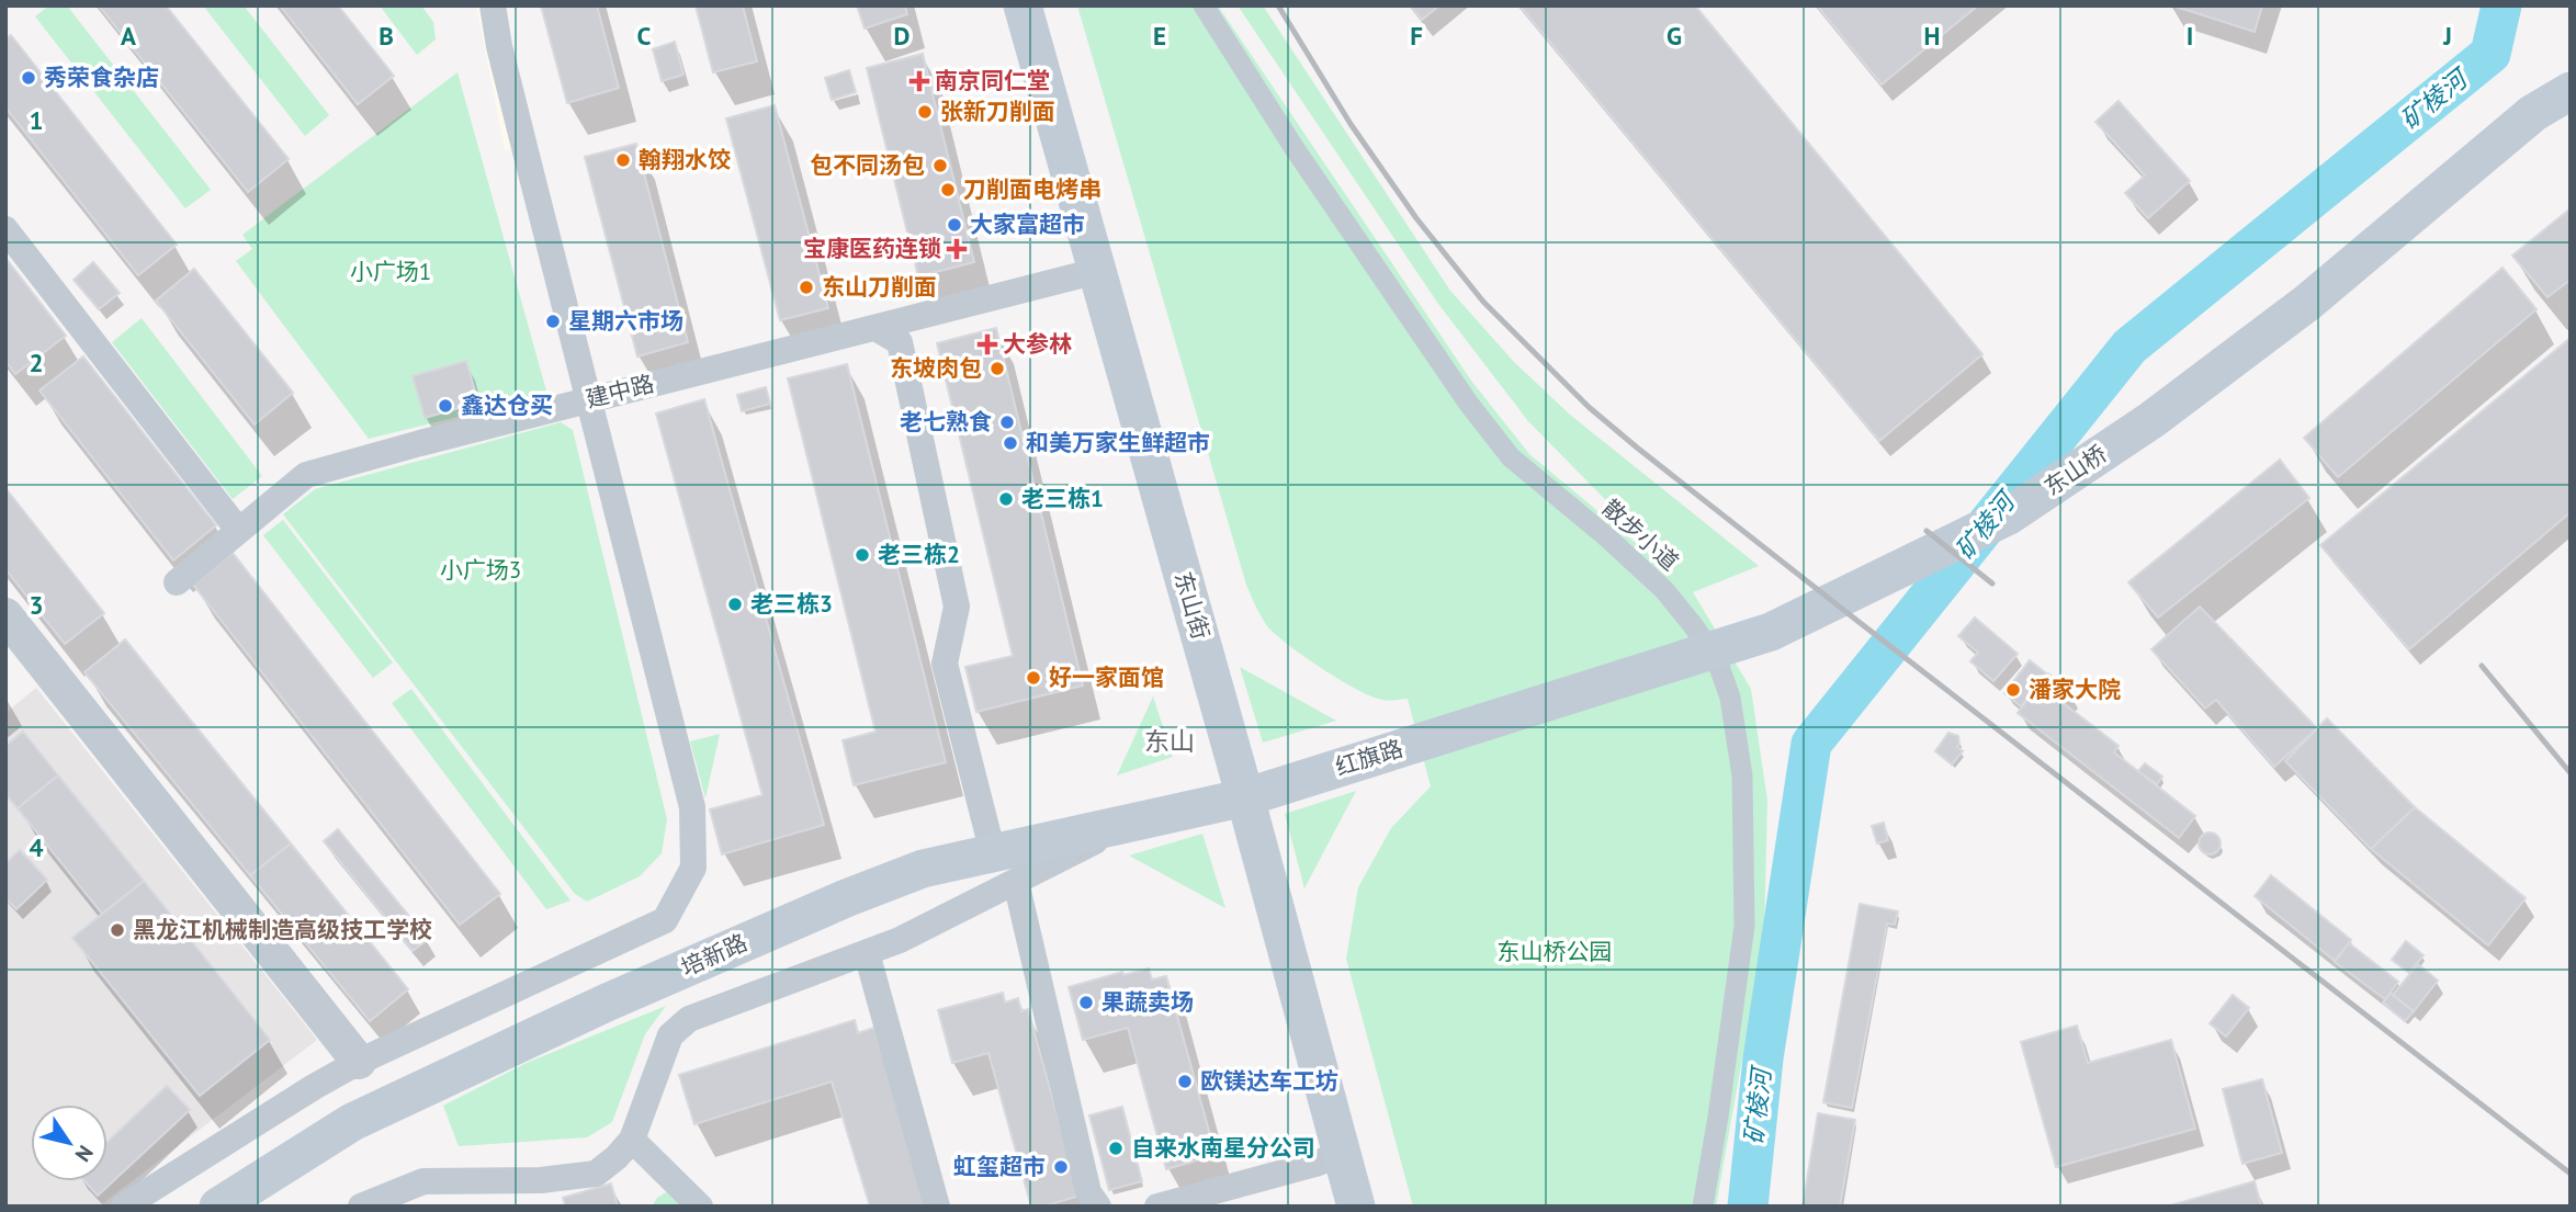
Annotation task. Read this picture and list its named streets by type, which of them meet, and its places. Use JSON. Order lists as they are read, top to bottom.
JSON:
{
  "streets": {
    "main road": [
      "东山桥",
      "东山街",
      "红旗路",
      "培新路"
    ],
    "street": ["建中路", "散步小道"]
  },
  "crossings": [
    ["建中路", "东山街"],
    ["东山桥", "红旗路"],
    ["东山街", "红旗路"],
    ["东山街", "培新路"],
    ["红旗路", "培新路"]
  ],
  "districts": ["东山"],
  "water": ["矿棱河"],
  "parks": ["小广场1", "小广场3", "东山桥公园"],
  "places": {
    "other": [
      "秀荣食杂店",
      "张新刀削面",
      "翰翔水饺",
      "包不同汤包",
      "刀削面电烤串",
      "大家富超市",
      "东山刀削面",
      "星期六市场",
      "东坡肉包",
      "鑫达仓买",
      "老七熟食",
      "和美万家生鲜超市",
      "老三栋1",
      "老三栋2",
      "老三栋3",
      "好一家面馆",
      "潘家大院",
      "黑龙江机械制造高级技工学校",
      "果蔬卖场",
      "欧镁达车工坊",
      "自来水南星分公司",
      "虹玺超市"
    ],
    "health": ["南京同仁堂", "宝康医药连锁", "大参林"]
  },
  "north": "bottom right",
  "grid": {
    "columns": [
      "A",
      "B",
      "C",
      "D",
      "E",
      "F",
      "G",
      "H",
      "I",
      "J"
    ],
    "rows": [
      "1",
      "2",
      "3",
      "4"
    ]
  }
}
